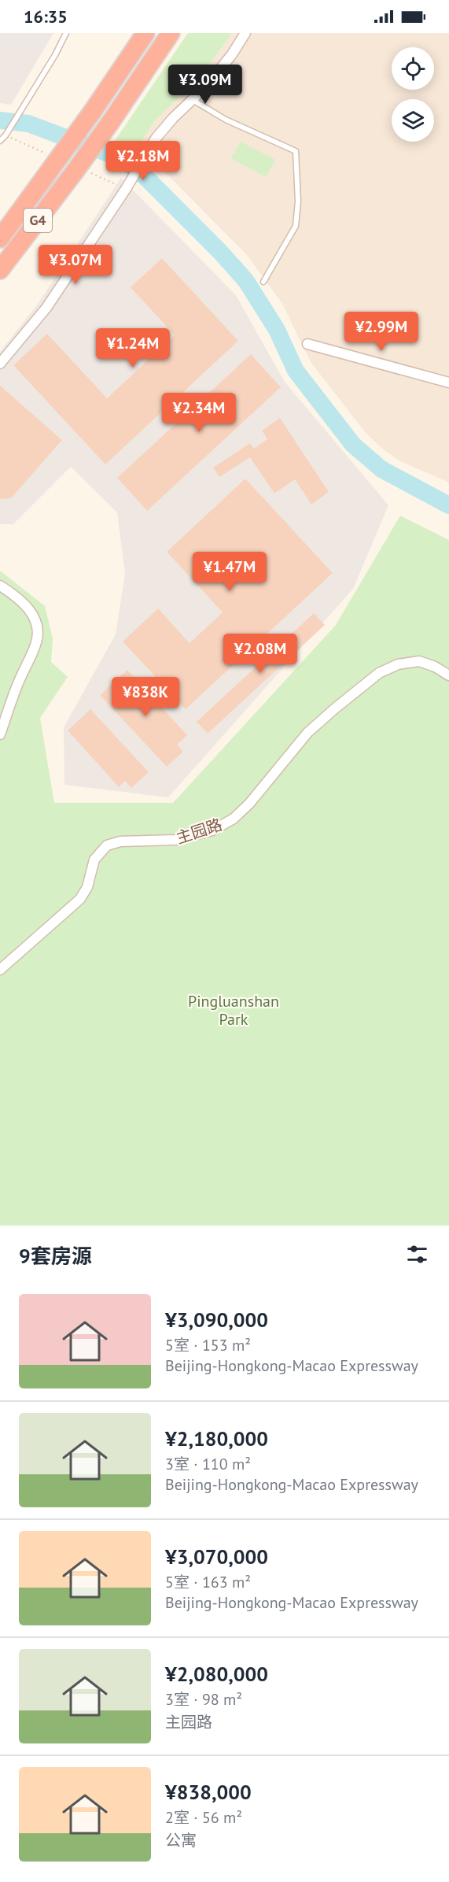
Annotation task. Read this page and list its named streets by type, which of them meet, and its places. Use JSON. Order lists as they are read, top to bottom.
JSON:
{
  "streets": {
    "highway": ["G4"],
    "street": ["主园路"]
  },
  "parks": ["Pingluanshan Park"],
  "page": {
    "status": "16:35",
    "price": [
      "¥3.09M",
      "¥2.18M",
      "¥3.07M",
      "¥2.99M",
      "¥1.24M",
      "¥2.34M",
      "¥1.47M",
      "¥2.08M",
      "¥838K"
    ],
    "heading": "9套房源",
    "list": [
      {
        "name": "¥3,090,000",
        "note": "5室 · 153 m² · Beijing-Hongkong-Macao Expressway"
      },
      {
        "name": "¥2,180,000",
        "note": "3室 · 110 m² · Beijing-Hongkong-Macao Expressway"
      },
      {
        "name": "¥3,070,000",
        "note": "5室 · 163 m² · Beijing-Hongkong-Macao Expressway"
      },
      {
        "name": "¥2,080,000",
        "note": "3室 · 98 m² · 主园路"
      },
      {
        "name": "¥838,000",
        "note": "2室 · 56 m² · 公寓"
      }
    ]
  }
}
